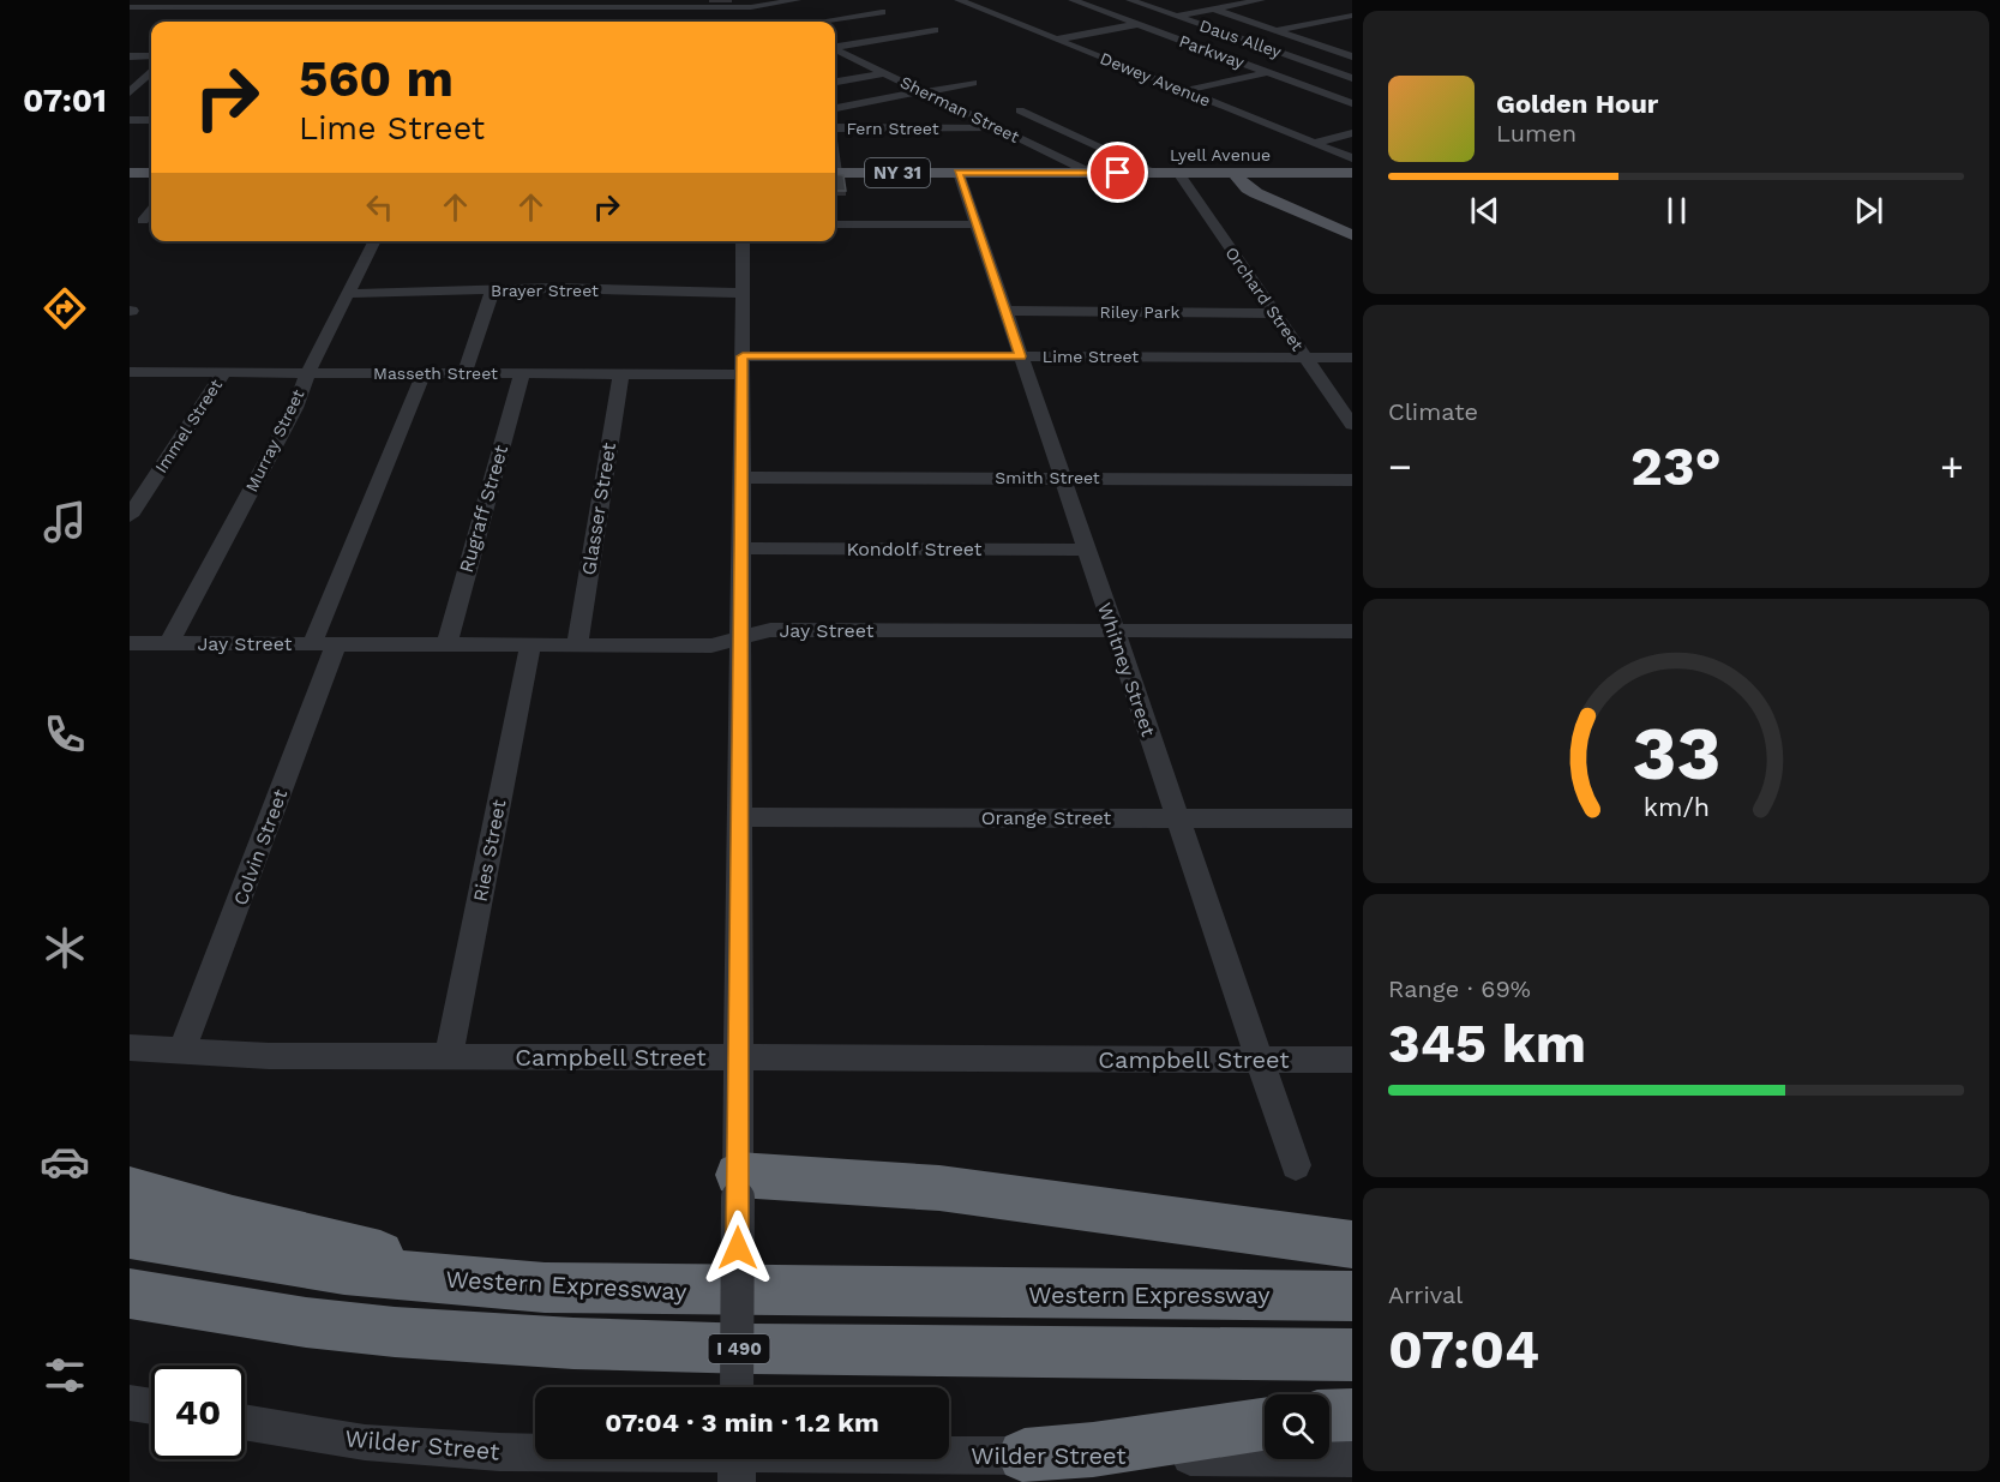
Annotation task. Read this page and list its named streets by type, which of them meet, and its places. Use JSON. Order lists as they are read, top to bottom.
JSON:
{
  "streets": {
    "highway": ["Western Expressway", "I 490"],
    "main road": ["Lyell Avenue", "NY 31"],
    "street": [
      "Daus Alley",
      "Parkway",
      "Dewey Avenue",
      "Sherman Street",
      "Fern Street",
      "Brayer Street",
      "Orchard Street",
      "Riley Park",
      "Lime Street",
      "Masseth Street",
      "Immel Street",
      "Murray Street",
      "Smith Street",
      "Rugraff Street",
      "Glasser Street",
      "Kondolf Street",
      "Jay Street",
      "Whitney Street",
      "Orange Street",
      "Colvin Street",
      "Ries Street",
      "Campbell Street",
      "Wilder Street"
    ]
  },
  "crossings": [
    ["Sherman Street", "Fern Street"],
    ["Sherman Street", "Lyell Avenue"],
    ["Lyell Avenue", "NY 31"],
    ["Lyell Avenue", "Orchard Street"],
    ["Lyell Avenue", "Whitney Street"],
    ["Brayer Street", "Murray Street"],
    ["Orchard Street", "Riley Park"],
    ["Orchard Street", "Lime Street"],
    ["Riley Park", "Whitney Street"],
    ["Lime Street", "Masseth Street"],
    ["Lime Street", "Whitney Street"],
    ["Masseth Street", "Immel Street"],
    ["Masseth Street", "Murray Street"],
    ["Masseth Street", "Rugraff Street"],
    ["Masseth Street", "Glasser Street"],
    ["Masseth Street", "Colvin Street"],
    ["Murray Street", "Jay Street"],
    ["Smith Street", "Whitney Street"],
    ["Rugraff Street", "Jay Street"],
    ["Glasser Street", "Jay Street"],
    ["Kondolf Street", "Whitney Street"],
    ["Jay Street", "Whitney Street"],
    ["Jay Street", "Colvin Street"],
    ["Jay Street", "Ries Street"],
    ["Whitney Street", "Orange Street"],
    ["Whitney Street", "Campbell Street"],
    ["Colvin Street", "Campbell Street"],
    ["Ries Street", "Campbell Street"]
  ],
  "page": {
    "tabs": "07:01",
    "turn": ["560 m", "Lime Street"],
    "song": ["Golden Hour", "Lumen"],
    "tile": [
      "Climate",
      ["Range · 69%", "345 km"],
      ["Arrival", "07:04"]
    ],
    "heat": ["−", "23°", "+"],
    "limit": "40",
    "trip": "07:04 · 3 min · 1.2 km",
    "gauge": ["33", "km/h"]
  }
}
